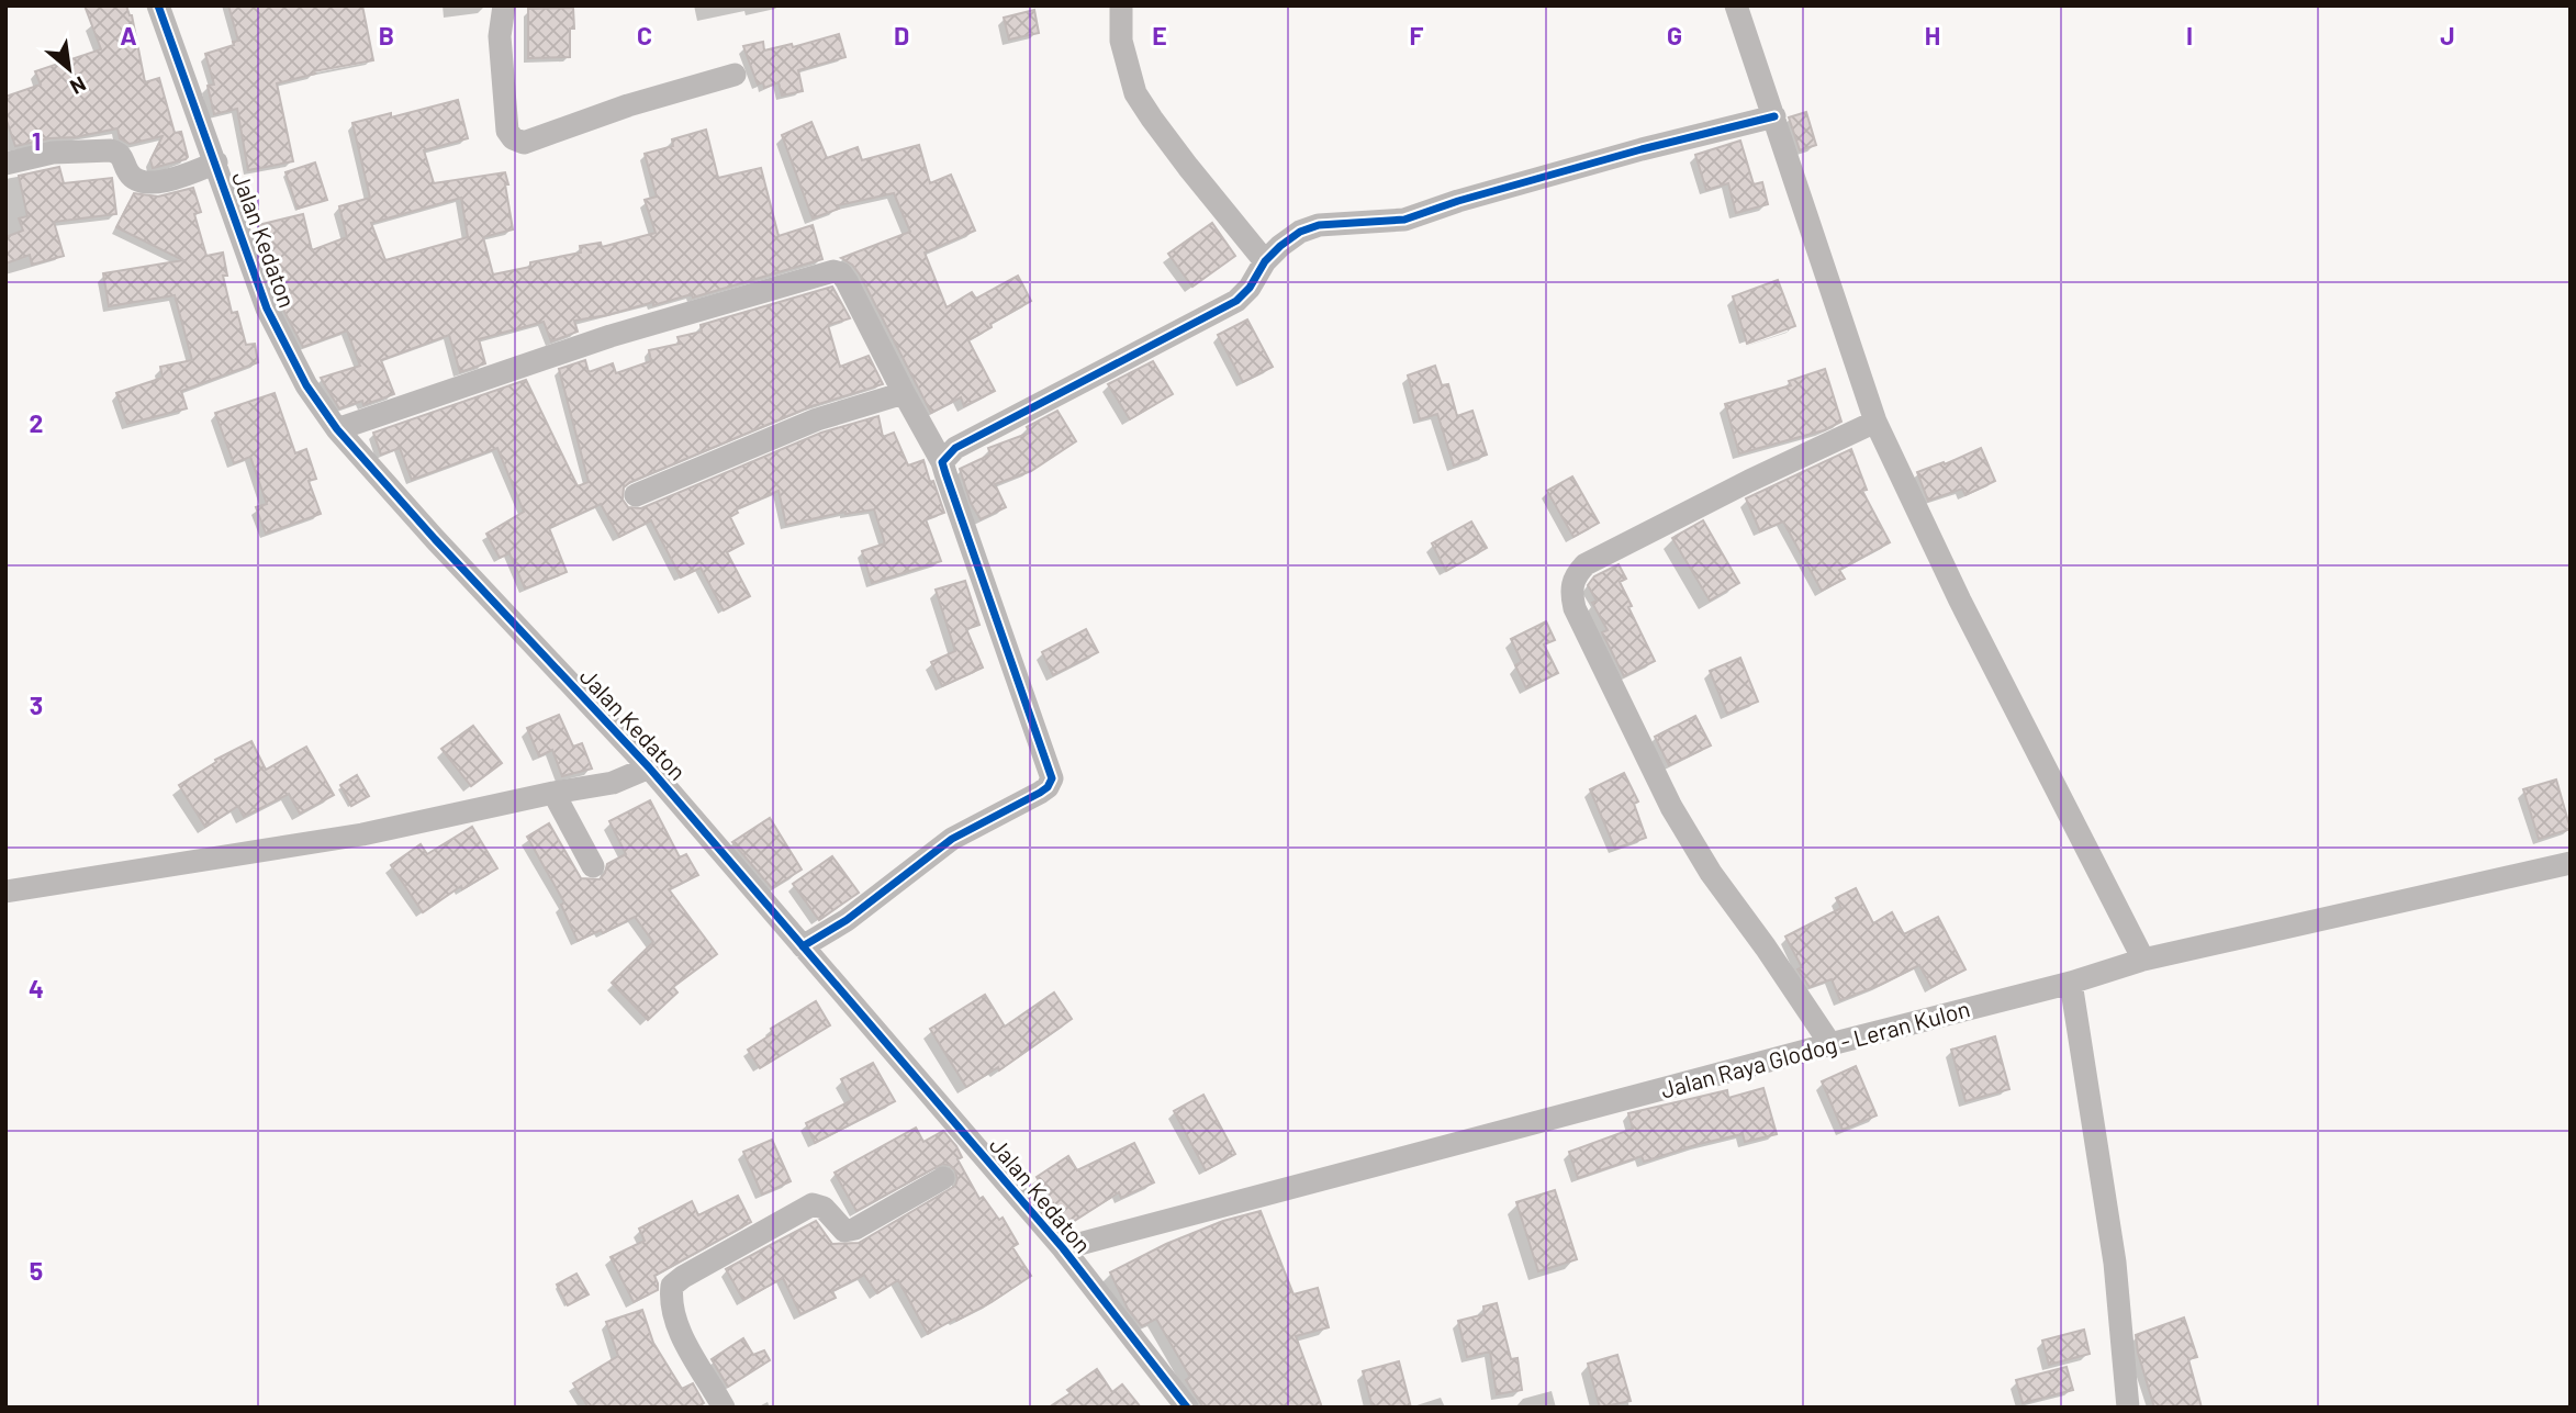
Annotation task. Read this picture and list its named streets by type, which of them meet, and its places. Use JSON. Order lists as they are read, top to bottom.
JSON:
{
  "streets": {
    "street": ["Jalan Kedaton", "Jalan Raya Glodog - Leran Kulon"]
  },
  "crossings": [
    ["Jalan Kedaton", "Jalan Raya Glodog - Leran Kulon"]
  ],
  "north": "bottom right",
  "grid": {
    "columns": [
      "A",
      "B",
      "C",
      "D",
      "E",
      "F",
      "G",
      "H",
      "I",
      "J"
    ],
    "rows": [
      "1",
      "2",
      "3",
      "4",
      "5"
    ]
  }
}
